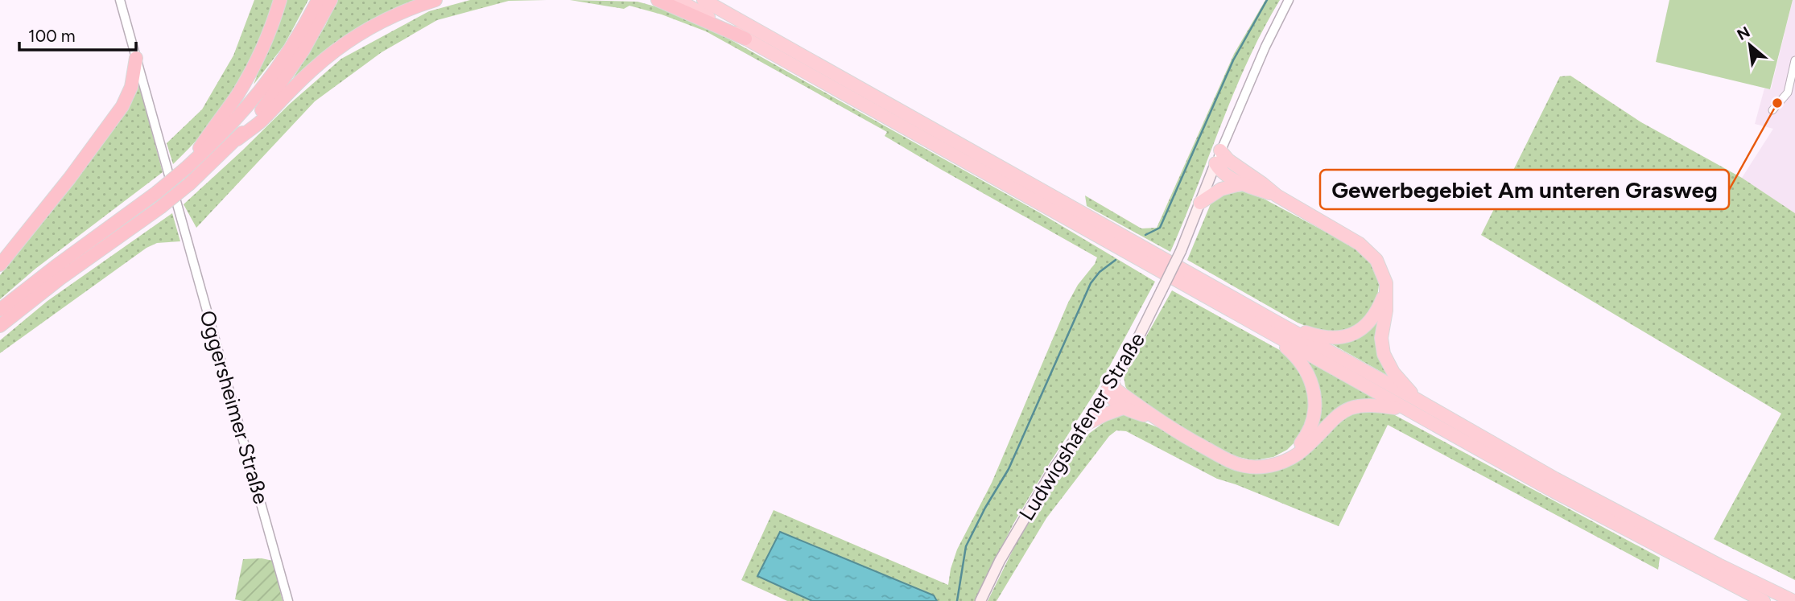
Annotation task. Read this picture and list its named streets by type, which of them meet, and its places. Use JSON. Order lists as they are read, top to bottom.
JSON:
{
  "streets": {
    "main road": ["Ludwigshafener Straße"],
    "street": ["Oggersheimer Straße"]
  },
  "places": ["Gewerbegebiet Am unteren Grasweg"],
  "scale_bar": "100 m",
  "north": "top left"
}
